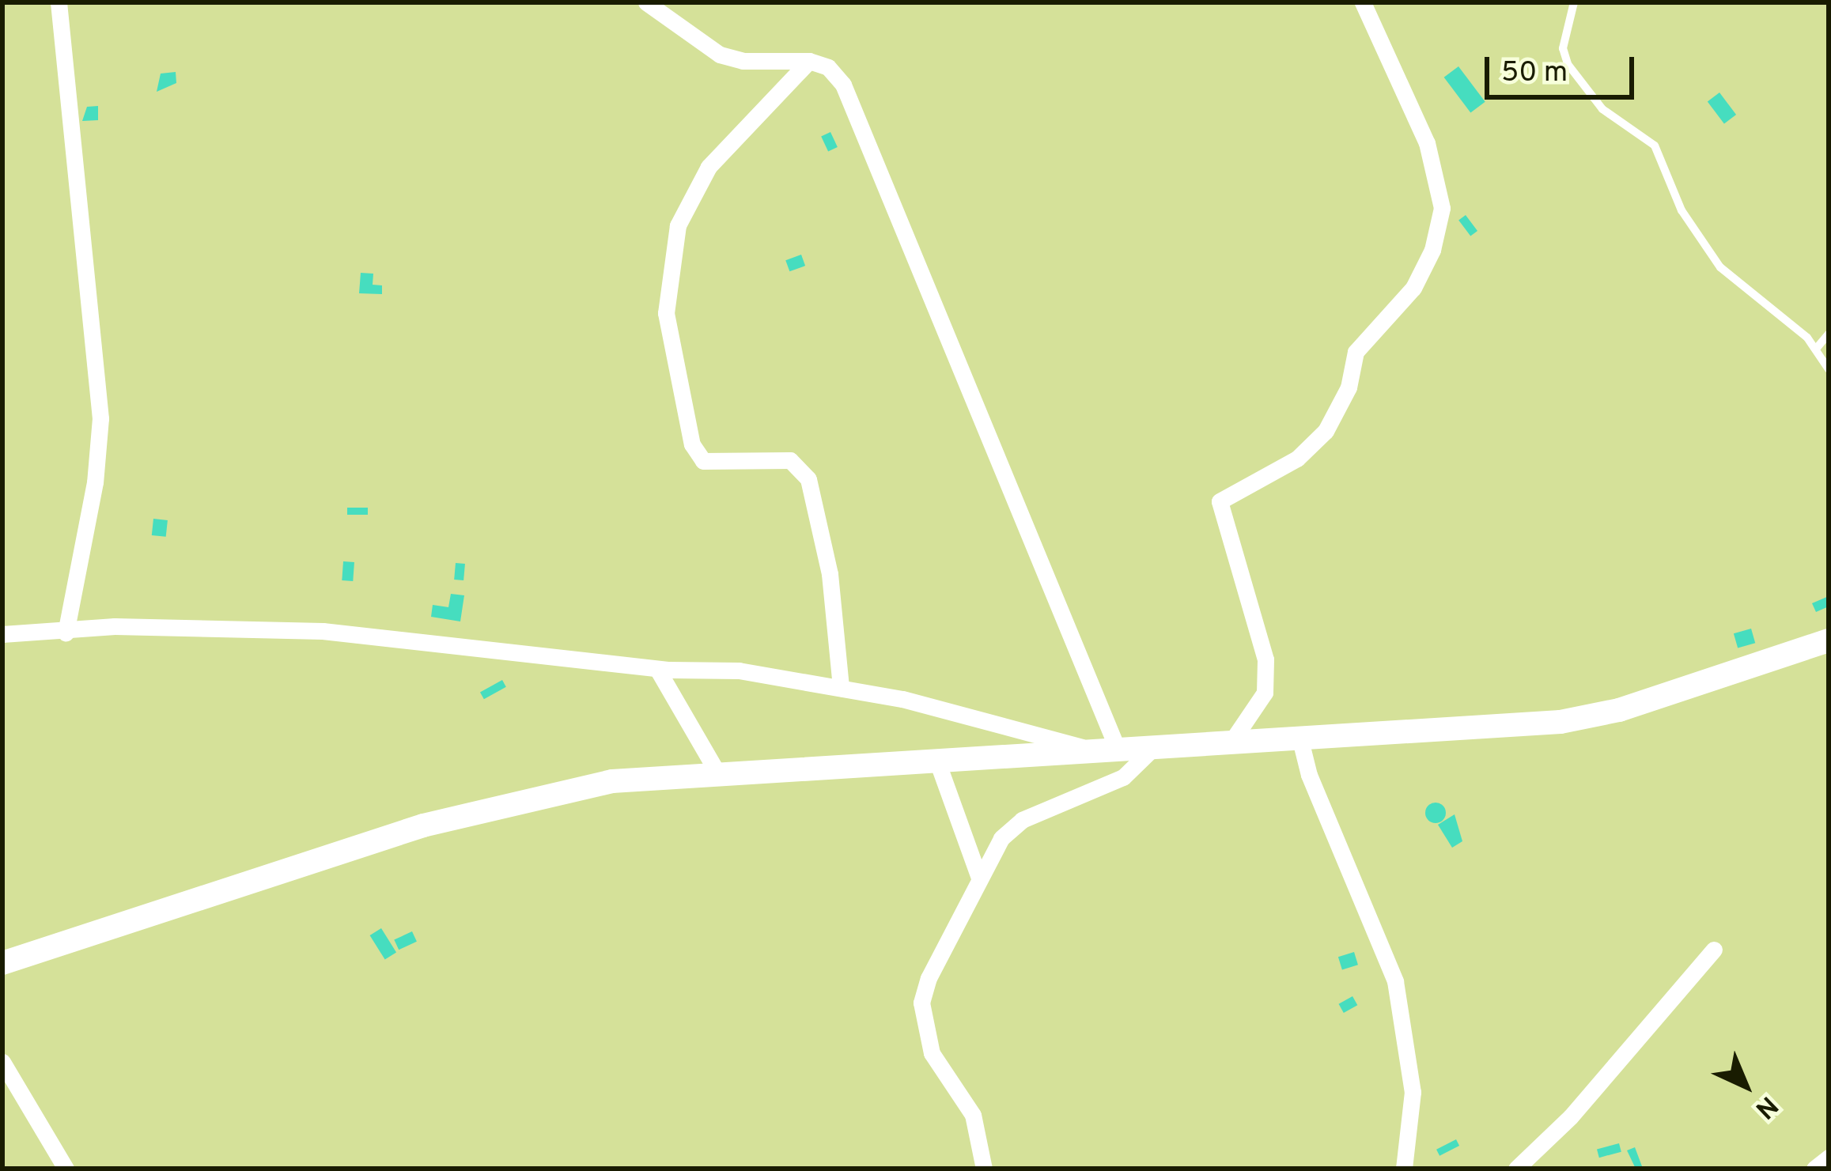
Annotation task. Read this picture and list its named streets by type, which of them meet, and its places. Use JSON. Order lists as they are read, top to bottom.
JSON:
{
  "scale_bar": "50 m",
  "north": "bottom right"
}
